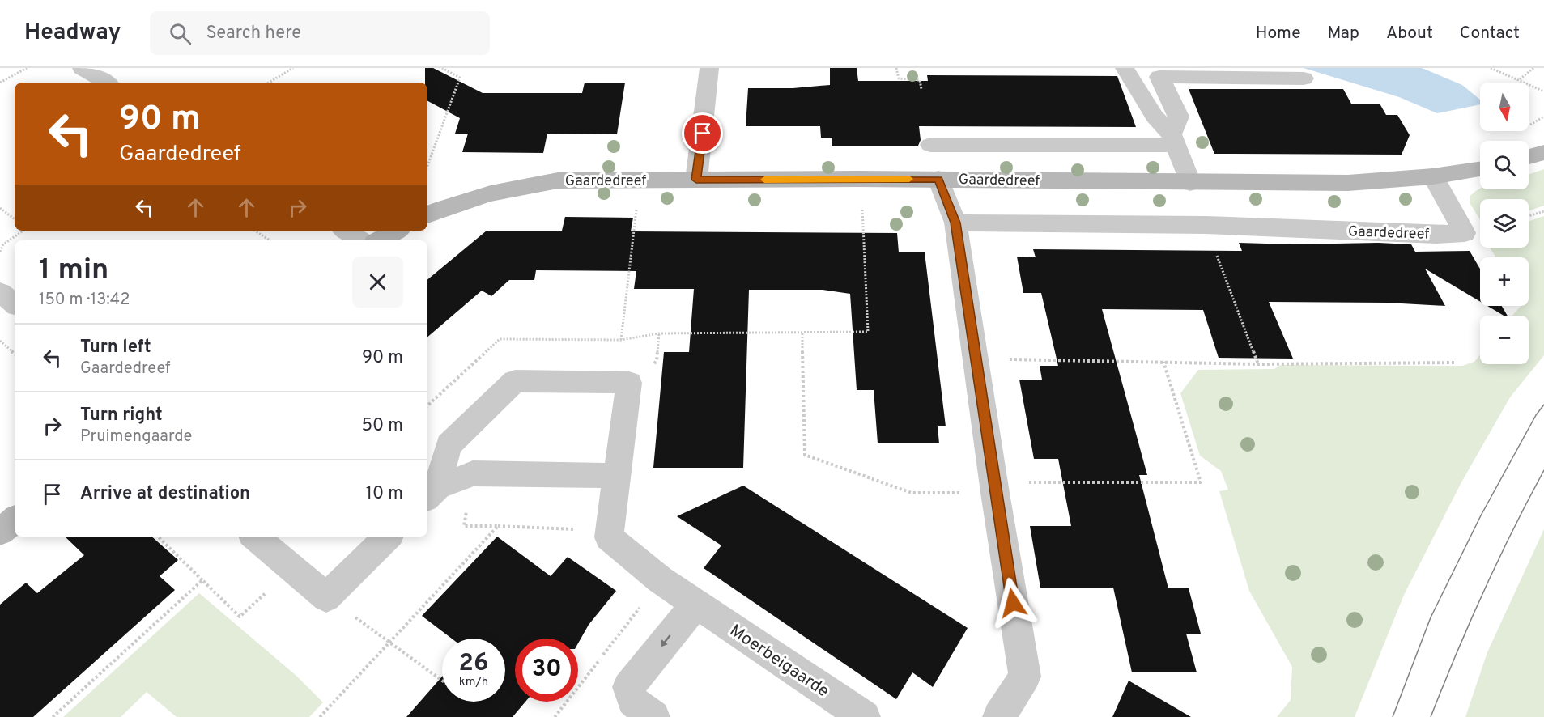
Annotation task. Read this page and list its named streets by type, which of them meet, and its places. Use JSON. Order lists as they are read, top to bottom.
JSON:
{
  "streets": {
    "street": ["Gaardedreef", "Moerbeigaarde"]
  },
  "north": "bottom",
  "page": {
    "header": "Headway",
    "search": "Search here",
    "nav": [
      "Home",
      "Map",
      "About",
      "Contact"
    ],
    "map_buttons": ["+", "−"],
    "turn": ["90 m", "Gaardedreef"],
    "heading": ["1 min", "150 m · 13:42"],
    "list": [
      {
        "name": "Turn left",
        "note": "Gaardedreef",
        "value": "90 m"
      },
      {
        "name": "Turn right",
        "note": "Pruimengaarde",
        "value": "50 m"
      },
      {
        "name": "Arrive at destination",
        "value": "10 m"
      }
    ],
    "speed": "26 km/h",
    "limit": "30"
  }
}
